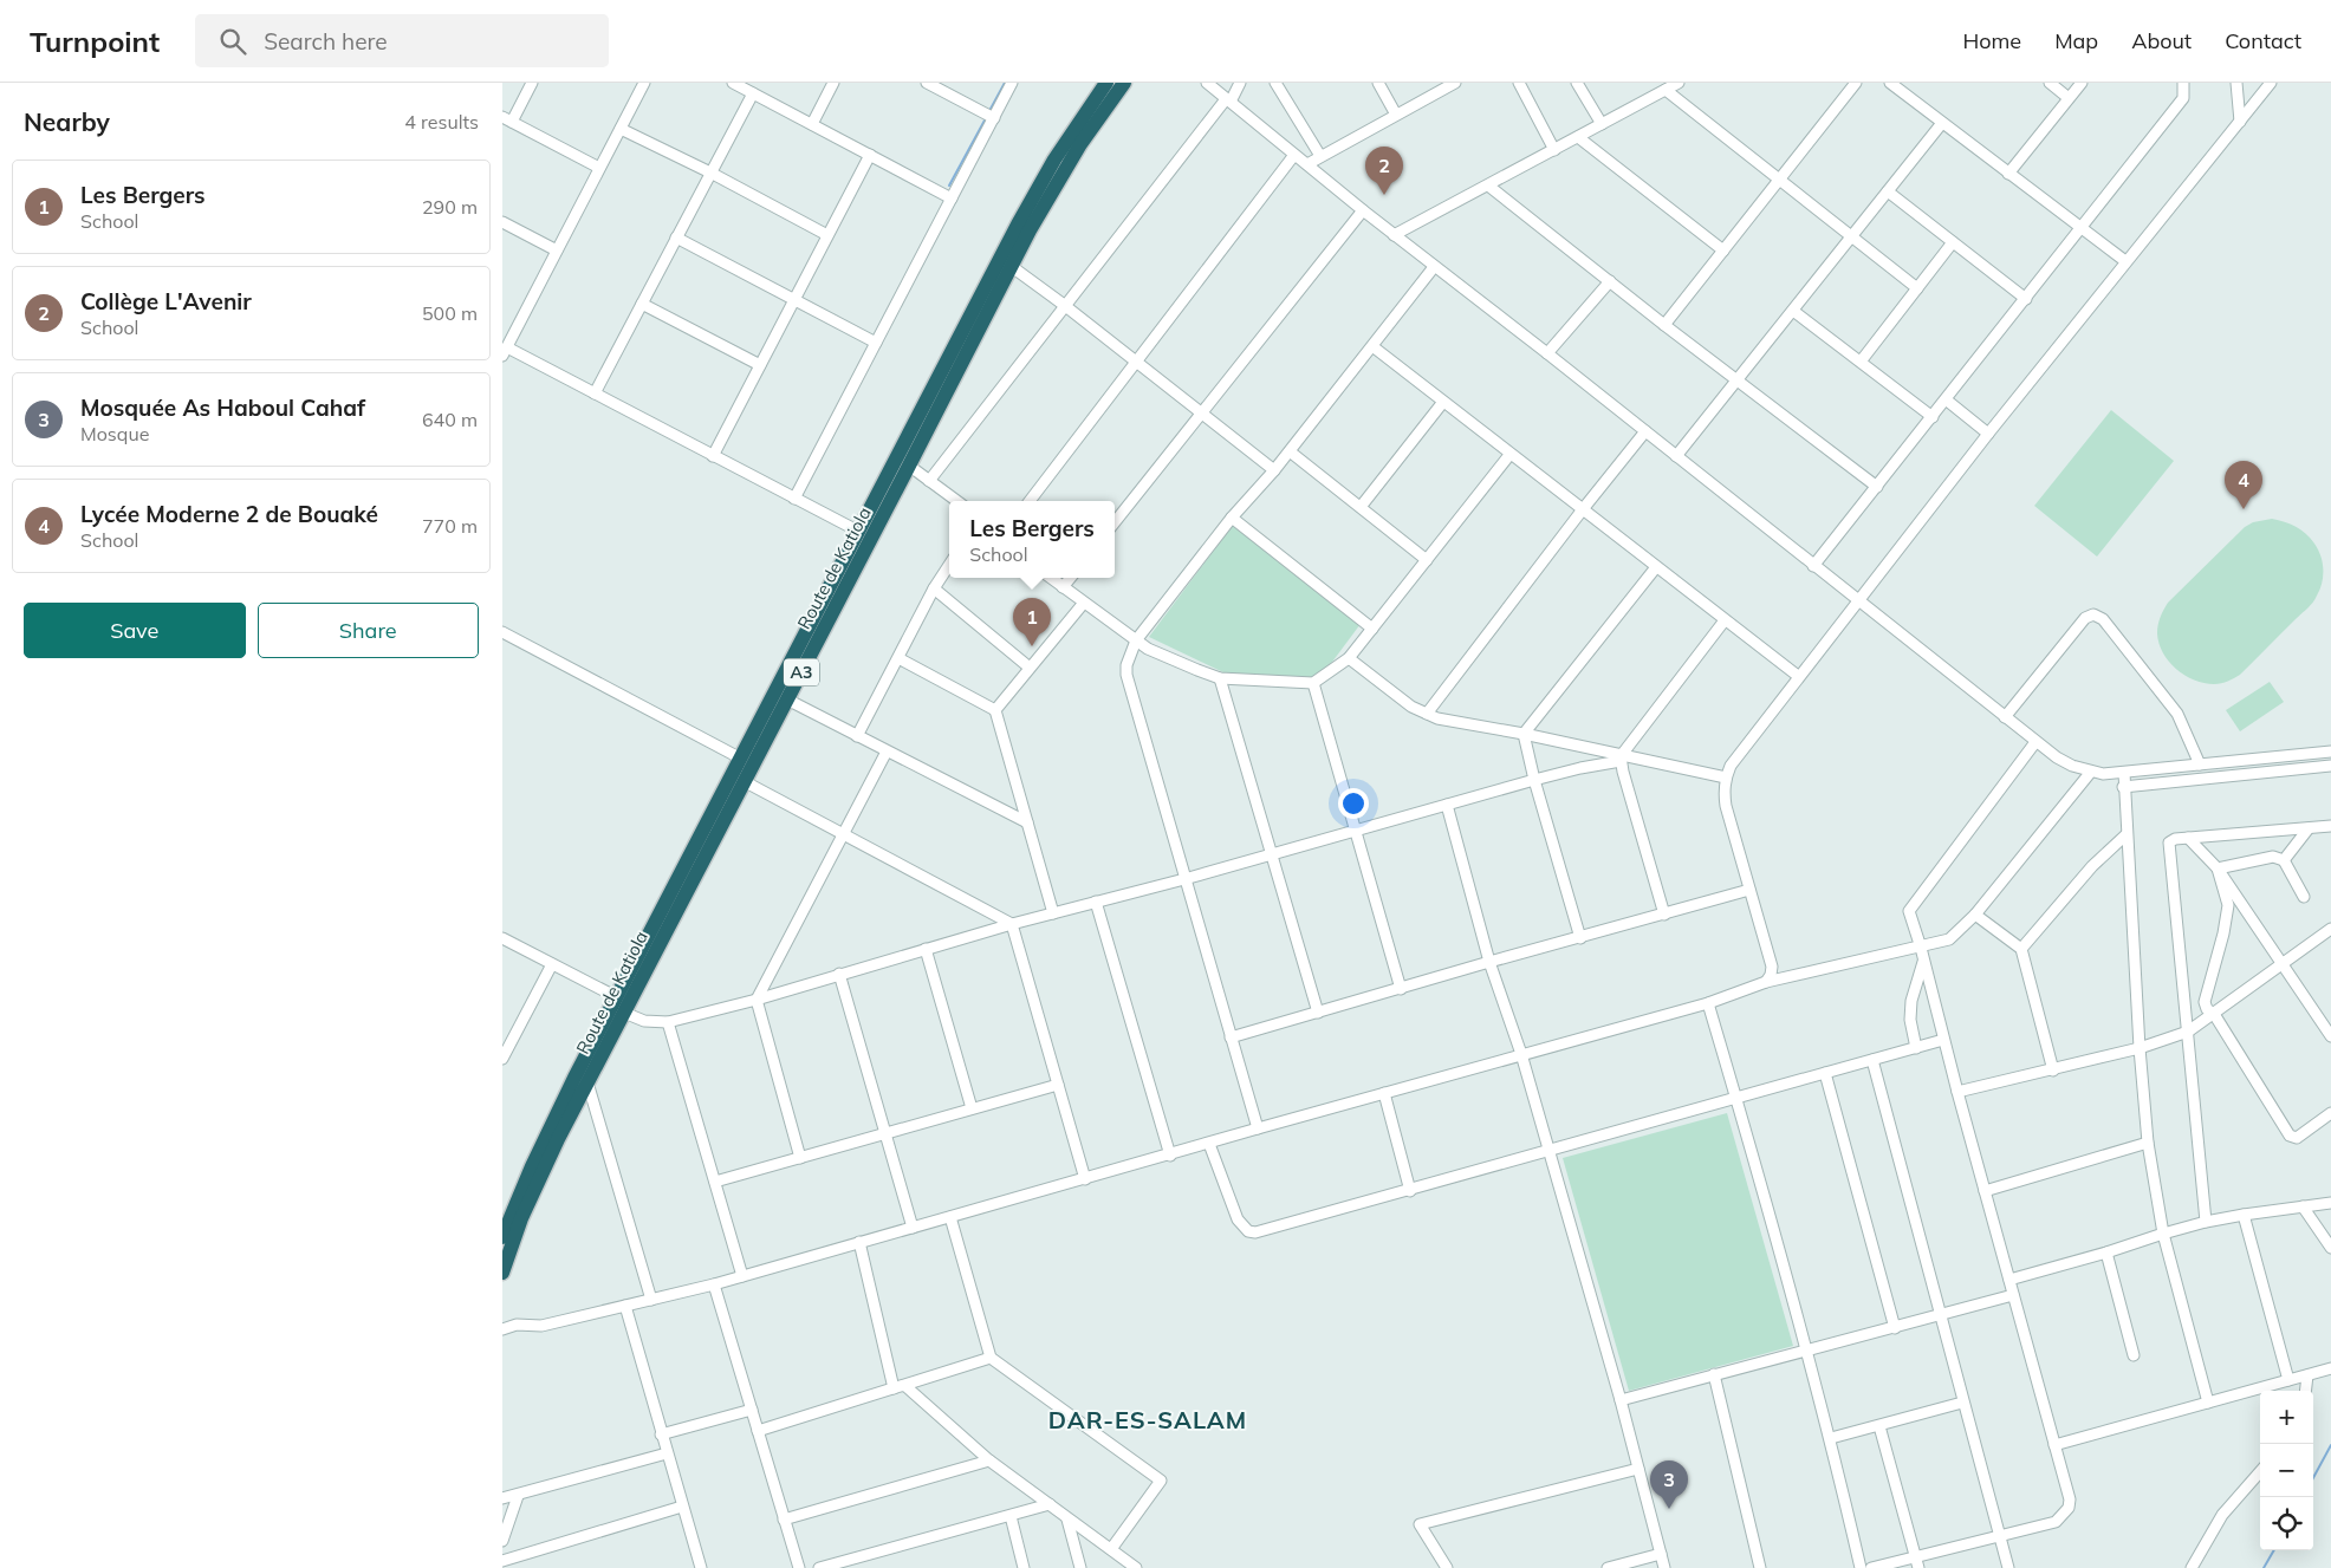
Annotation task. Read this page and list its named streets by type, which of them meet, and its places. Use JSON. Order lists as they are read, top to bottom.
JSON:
{
  "streets": {
    "highway": ["Route de Katiola", "A3"]
  },
  "districts": ["DAR-ES-SALAM"],
  "page": {
    "header": "Turnpoint",
    "search": "Search here",
    "nav": [
      "Home",
      "Map",
      "About",
      "Contact"
    ],
    "heading": ["Nearby", "4 results"],
    "pins": [
      "2",
      "4",
      "1",
      "3"
    ],
    "list": [
      {
        "mark": "1",
        "name": "Les Bergers",
        "note": "School",
        "value": "290 m"
      },
      {
        "mark": "2",
        "name": "Collège L'Avenir",
        "note": "School",
        "value": "500 m"
      },
      {
        "mark": "3",
        "name": "Mosquée As Haboul Cahaf",
        "note": "Mosque",
        "value": "640 m"
      },
      {
        "mark": "4",
        "name": "Lycée Moderne 2 de Bouaké",
        "note": "School",
        "value": "770 m"
      }
    ],
    "popup": ["Les Bergers", "School"],
    "buttons": ["Save", "Share"],
    "map_buttons": ["+", "−"]
  }
}
